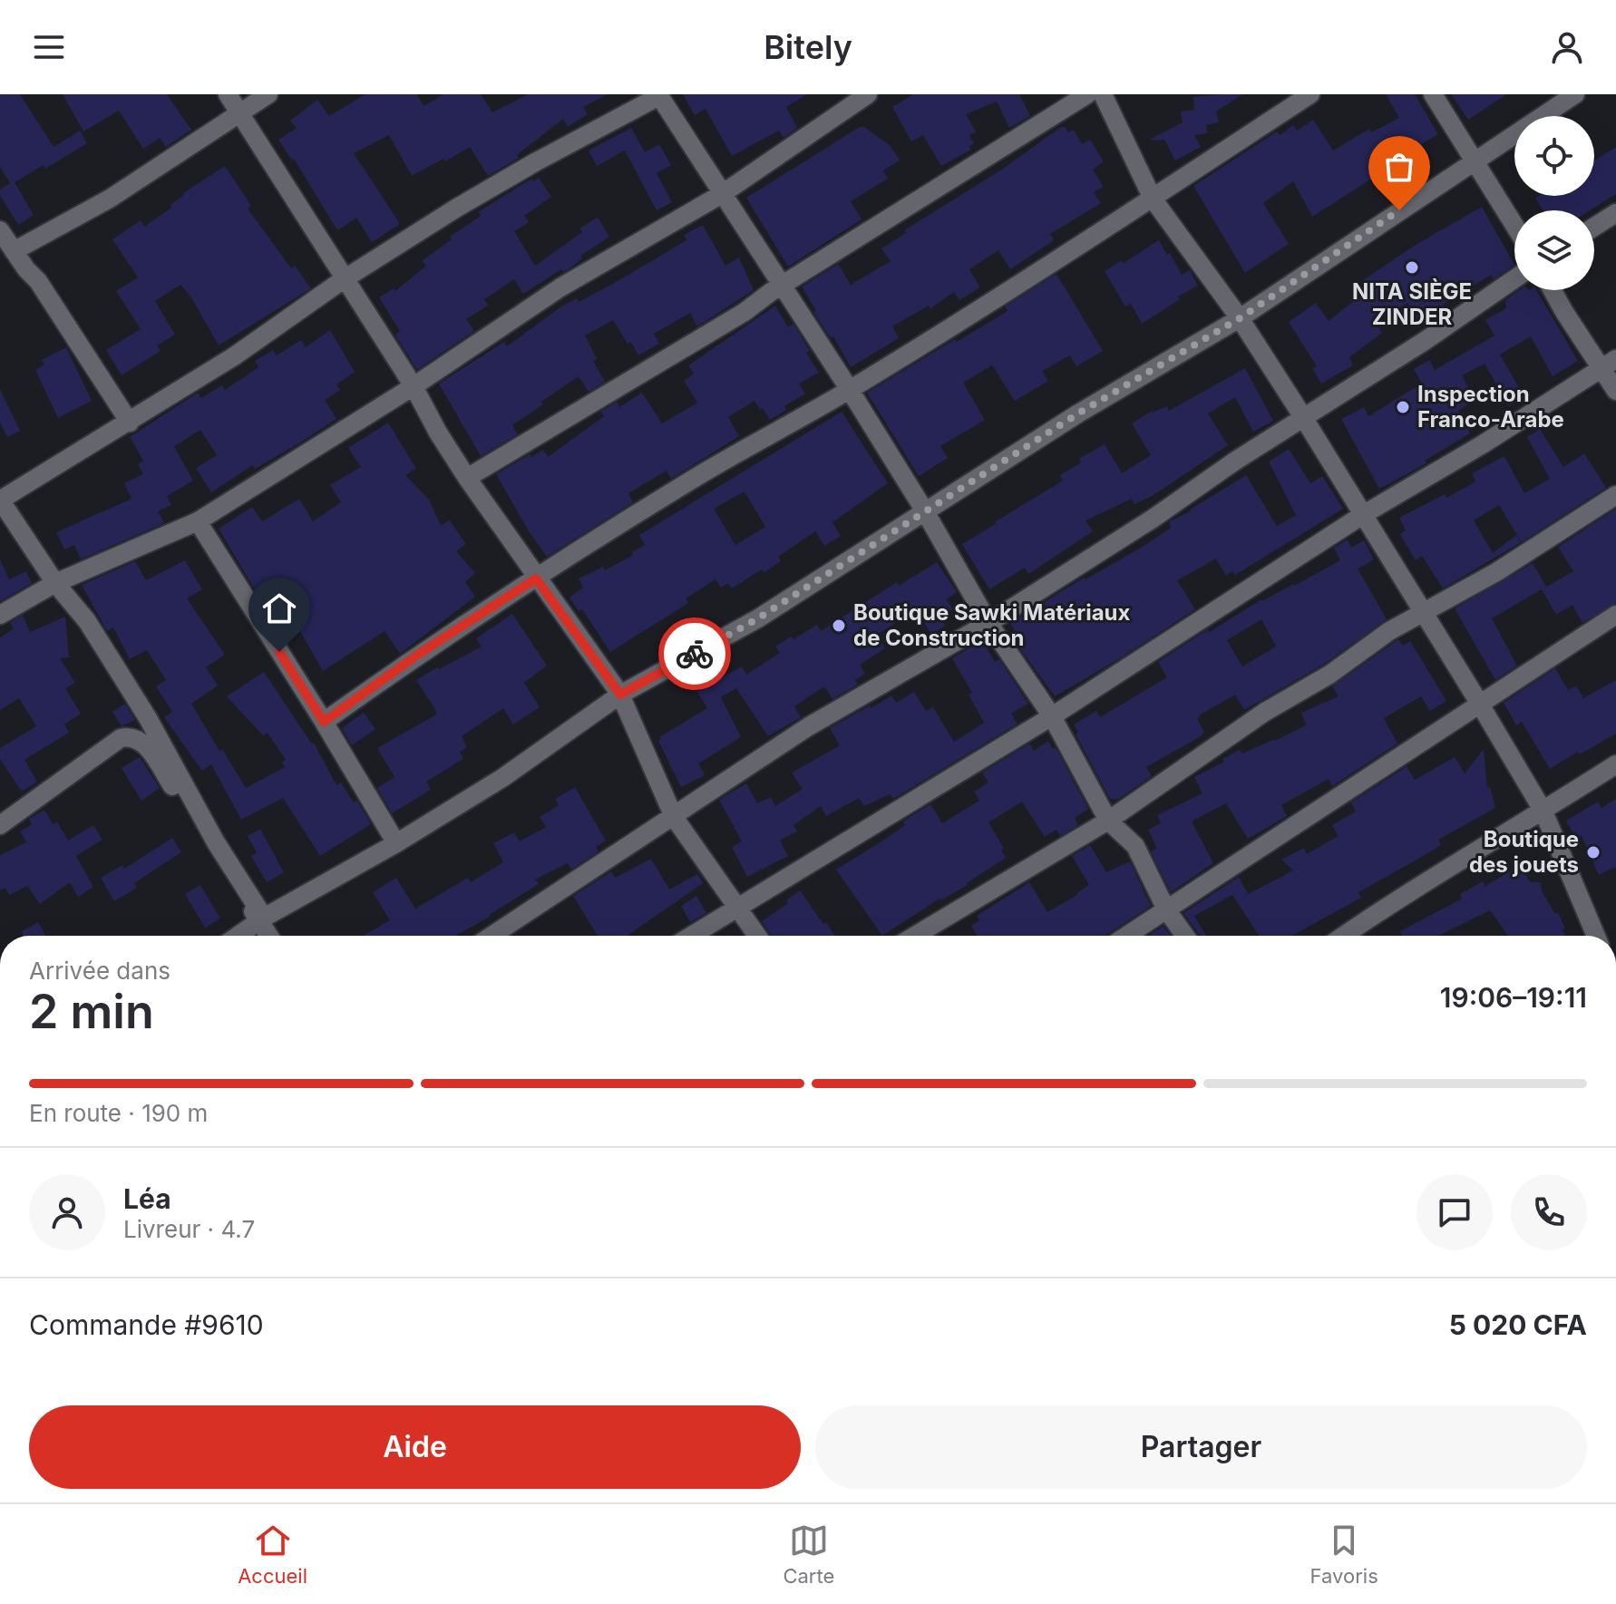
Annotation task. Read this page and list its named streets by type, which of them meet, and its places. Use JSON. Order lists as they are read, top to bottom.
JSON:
{
  "places": [
    "NITA SIÈGE ZINDER",
    "Inspection Franco-Arabe",
    "Boutique Sawki Matériaux de Construction",
    "Boutique des jouets"
  ],
  "page": {
    "header": "Bitely",
    "heading": ["2 min", "Arrivée dans", "19:06–19:11"],
    "panel": [
      "Léa",
      "Livreur · 4.7",
      "Commande #9610",
      "5 020 CFA"
    ],
    "bar": "En route · 190 m",
    "buttons": ["Aide", "Partager"],
    "tabs": ["Accueil", "Carte", "Favoris"]
  }
}
